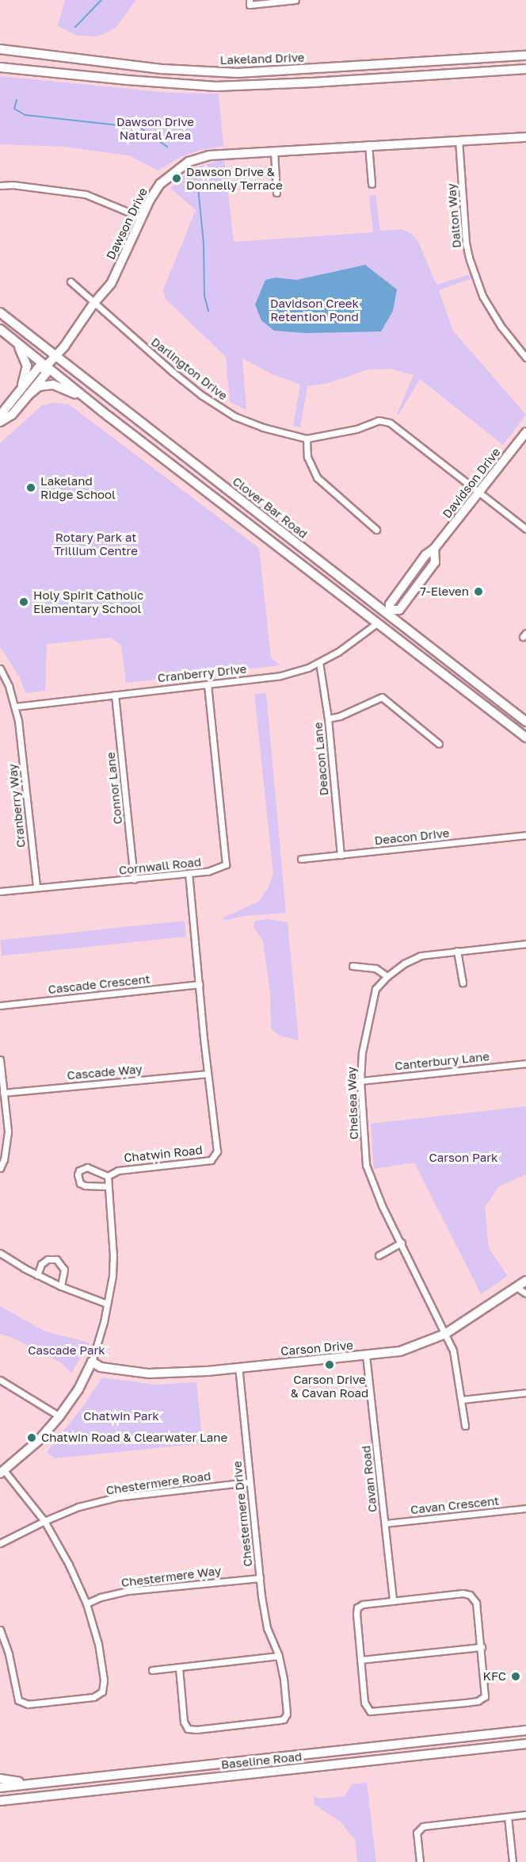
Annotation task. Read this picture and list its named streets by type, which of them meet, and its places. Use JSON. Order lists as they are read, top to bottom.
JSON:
{
  "streets": {
    "main road": [
      "Lakeland Drive",
      "Dawson Drive",
      "Davidson Drive",
      "Clover Bar Road",
      "Carson Drive",
      "Baseline Road"
    ],
    "street": [
      "Dalton Way",
      "Darlington Drive",
      "Cranberry Drive",
      "Deacon Lane",
      "Connor Lane",
      "Cranberry Way",
      "Deacon Drive",
      "Cornwall Road",
      "Cascade Crescent",
      "Canterbury Lane",
      "Cascade Way",
      "Chelsea Way",
      "Chatwin Road",
      "Cavan Road",
      "Chestermere Road",
      "Cavan Crescent",
      "Chestermere Drive",
      "Chestermere Way"
    ]
  },
  "crossings": [
    ["Dalton Way", "Dawson Drive"],
    ["Dawson Drive", "Darlington Drive"],
    ["Dawson Drive", "Clover Bar Road"],
    ["Darlington Drive", "Davidson Drive"],
    ["Davidson Drive", "Clover Bar Road"],
    ["Cranberry Drive", "Deacon Lane"],
    ["Cranberry Drive", "Connor Lane"],
    ["Cranberry Drive", "Cranberry Way"],
    ["Cranberry Drive", "Cornwall Road"],
    ["Deacon Lane", "Deacon Drive"],
    ["Connor Lane", "Cornwall Road"],
    ["Cranberry Way", "Cornwall Road"],
    ["Cornwall Road", "Chatwin Road"],
    ["Cascade Crescent", "Chatwin Road"],
    ["Canterbury Lane", "Chelsea Way"],
    ["Cascade Way", "Chatwin Road"],
    ["Chelsea Way", "Carson Drive"],
    ["Carson Drive", "Cavan Road"],
    ["Carson Drive", "Chestermere Drive"],
    ["Cavan Road", "Cavan Crescent"],
    ["Chestermere Road", "Chestermere Drive"],
    ["Chestermere Drive", "Chestermere Way"]
  ],
  "parks": [
    "Dawson Drive Natural Area",
    "Davidson Creek Retention Pond",
    "Rotary Park at Trillium Centre",
    "Carson Park",
    "Cascade Park",
    "Chatwin Park"
  ],
  "places": [
    "Dawson Drive & Donnelly Terrace",
    "Lakeland Ridge School",
    "7-Eleven",
    "Holy Spirit Catholic Elementary School",
    "Carson Drive & Cavan Road",
    "Chatwin Road & Clearwater Lane",
    "KFC"
  ]
}
